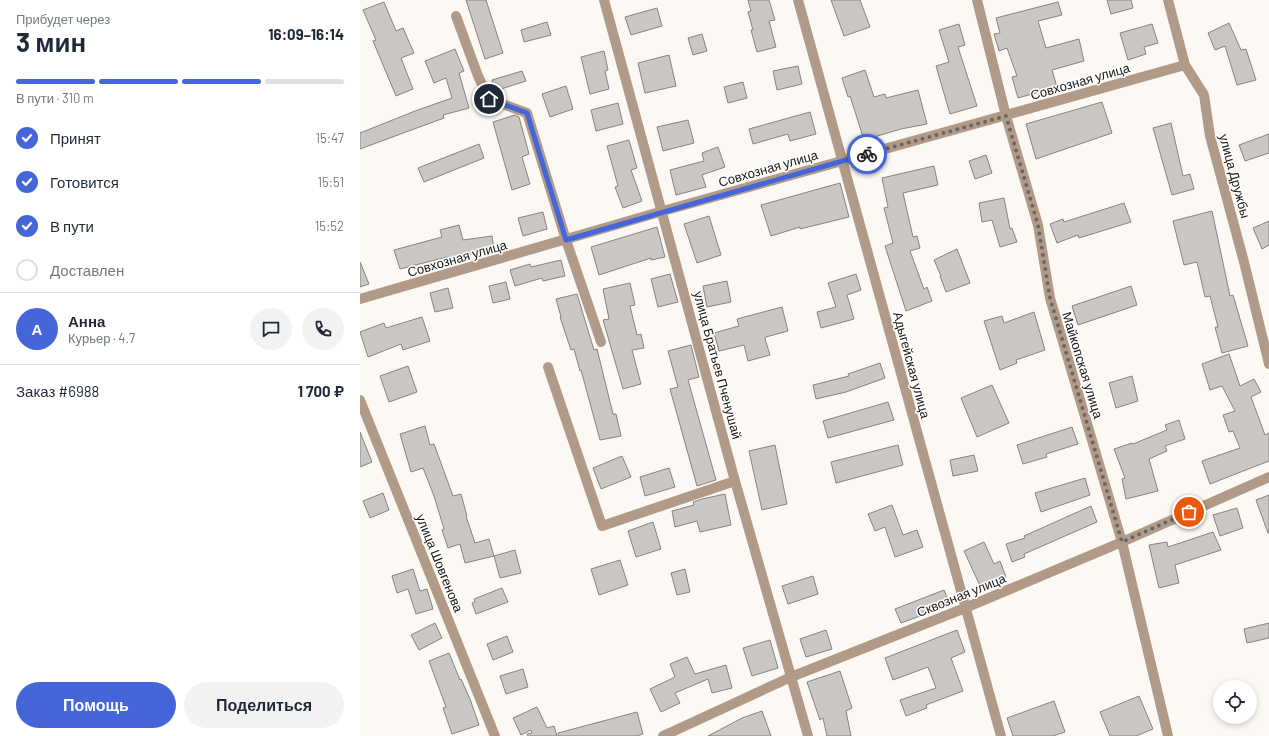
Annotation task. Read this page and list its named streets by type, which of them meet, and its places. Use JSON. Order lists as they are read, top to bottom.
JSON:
{
  "streets": {
    "street": [
      "Совхозная улица",
      "улица Дружбы",
      "улица Братьев Пченушай",
      "Адыгейская улица",
      "Майкопская улица",
      "улица Шовгенова",
      "Сквозная улица"
    ]
  },
  "crossings": [
    ["Совхозная улица", "улица Дружбы"],
    ["Совхозная улица", "улица Братьев Пченушай"],
    ["Совхозная улица", "Адыгейская улица"],
    ["Совхозная улица", "Майкопская улица"],
    ["улица Братьев Пченушай", "Сквозная улица"],
    ["Адыгейская улица", "Сквозная улица"],
    ["Майкопская улица", "Сквозная улица"]
  ],
  "page": {
    "heading": ["3 мин", "Прибудет через", "16:09–16:14"],
    "panel": [
      "Анна",
      "Курьер · 4.7",
      "Заказ #6988",
      "1 700 ₽"
    ],
    "bar": "В пути · 310 m",
    "list": [
      ["Принят", "15:47"],
      ["Готовится", "15:51"],
      ["В пути", "15:52"],
      "Доставлен"
    ],
    "round": "А",
    "buttons": ["Помощь", "Поделиться"]
  }
}
